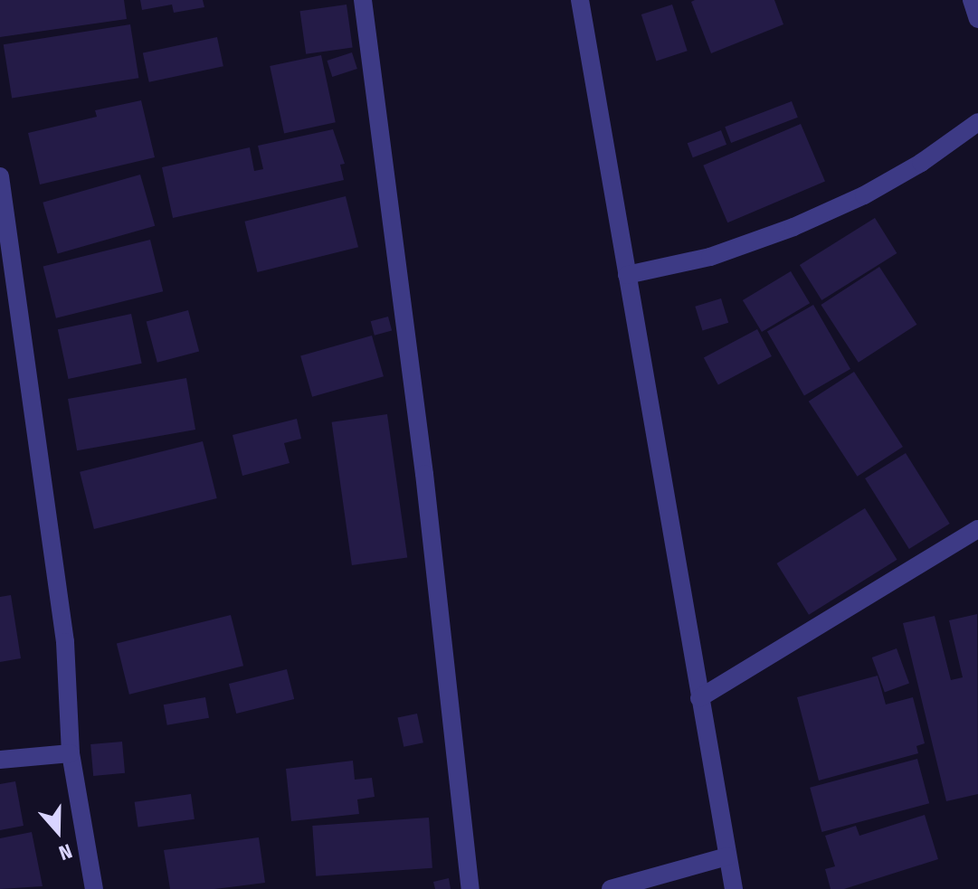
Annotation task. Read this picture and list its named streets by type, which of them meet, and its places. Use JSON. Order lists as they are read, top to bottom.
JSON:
{
  "north": "bottom"
}
